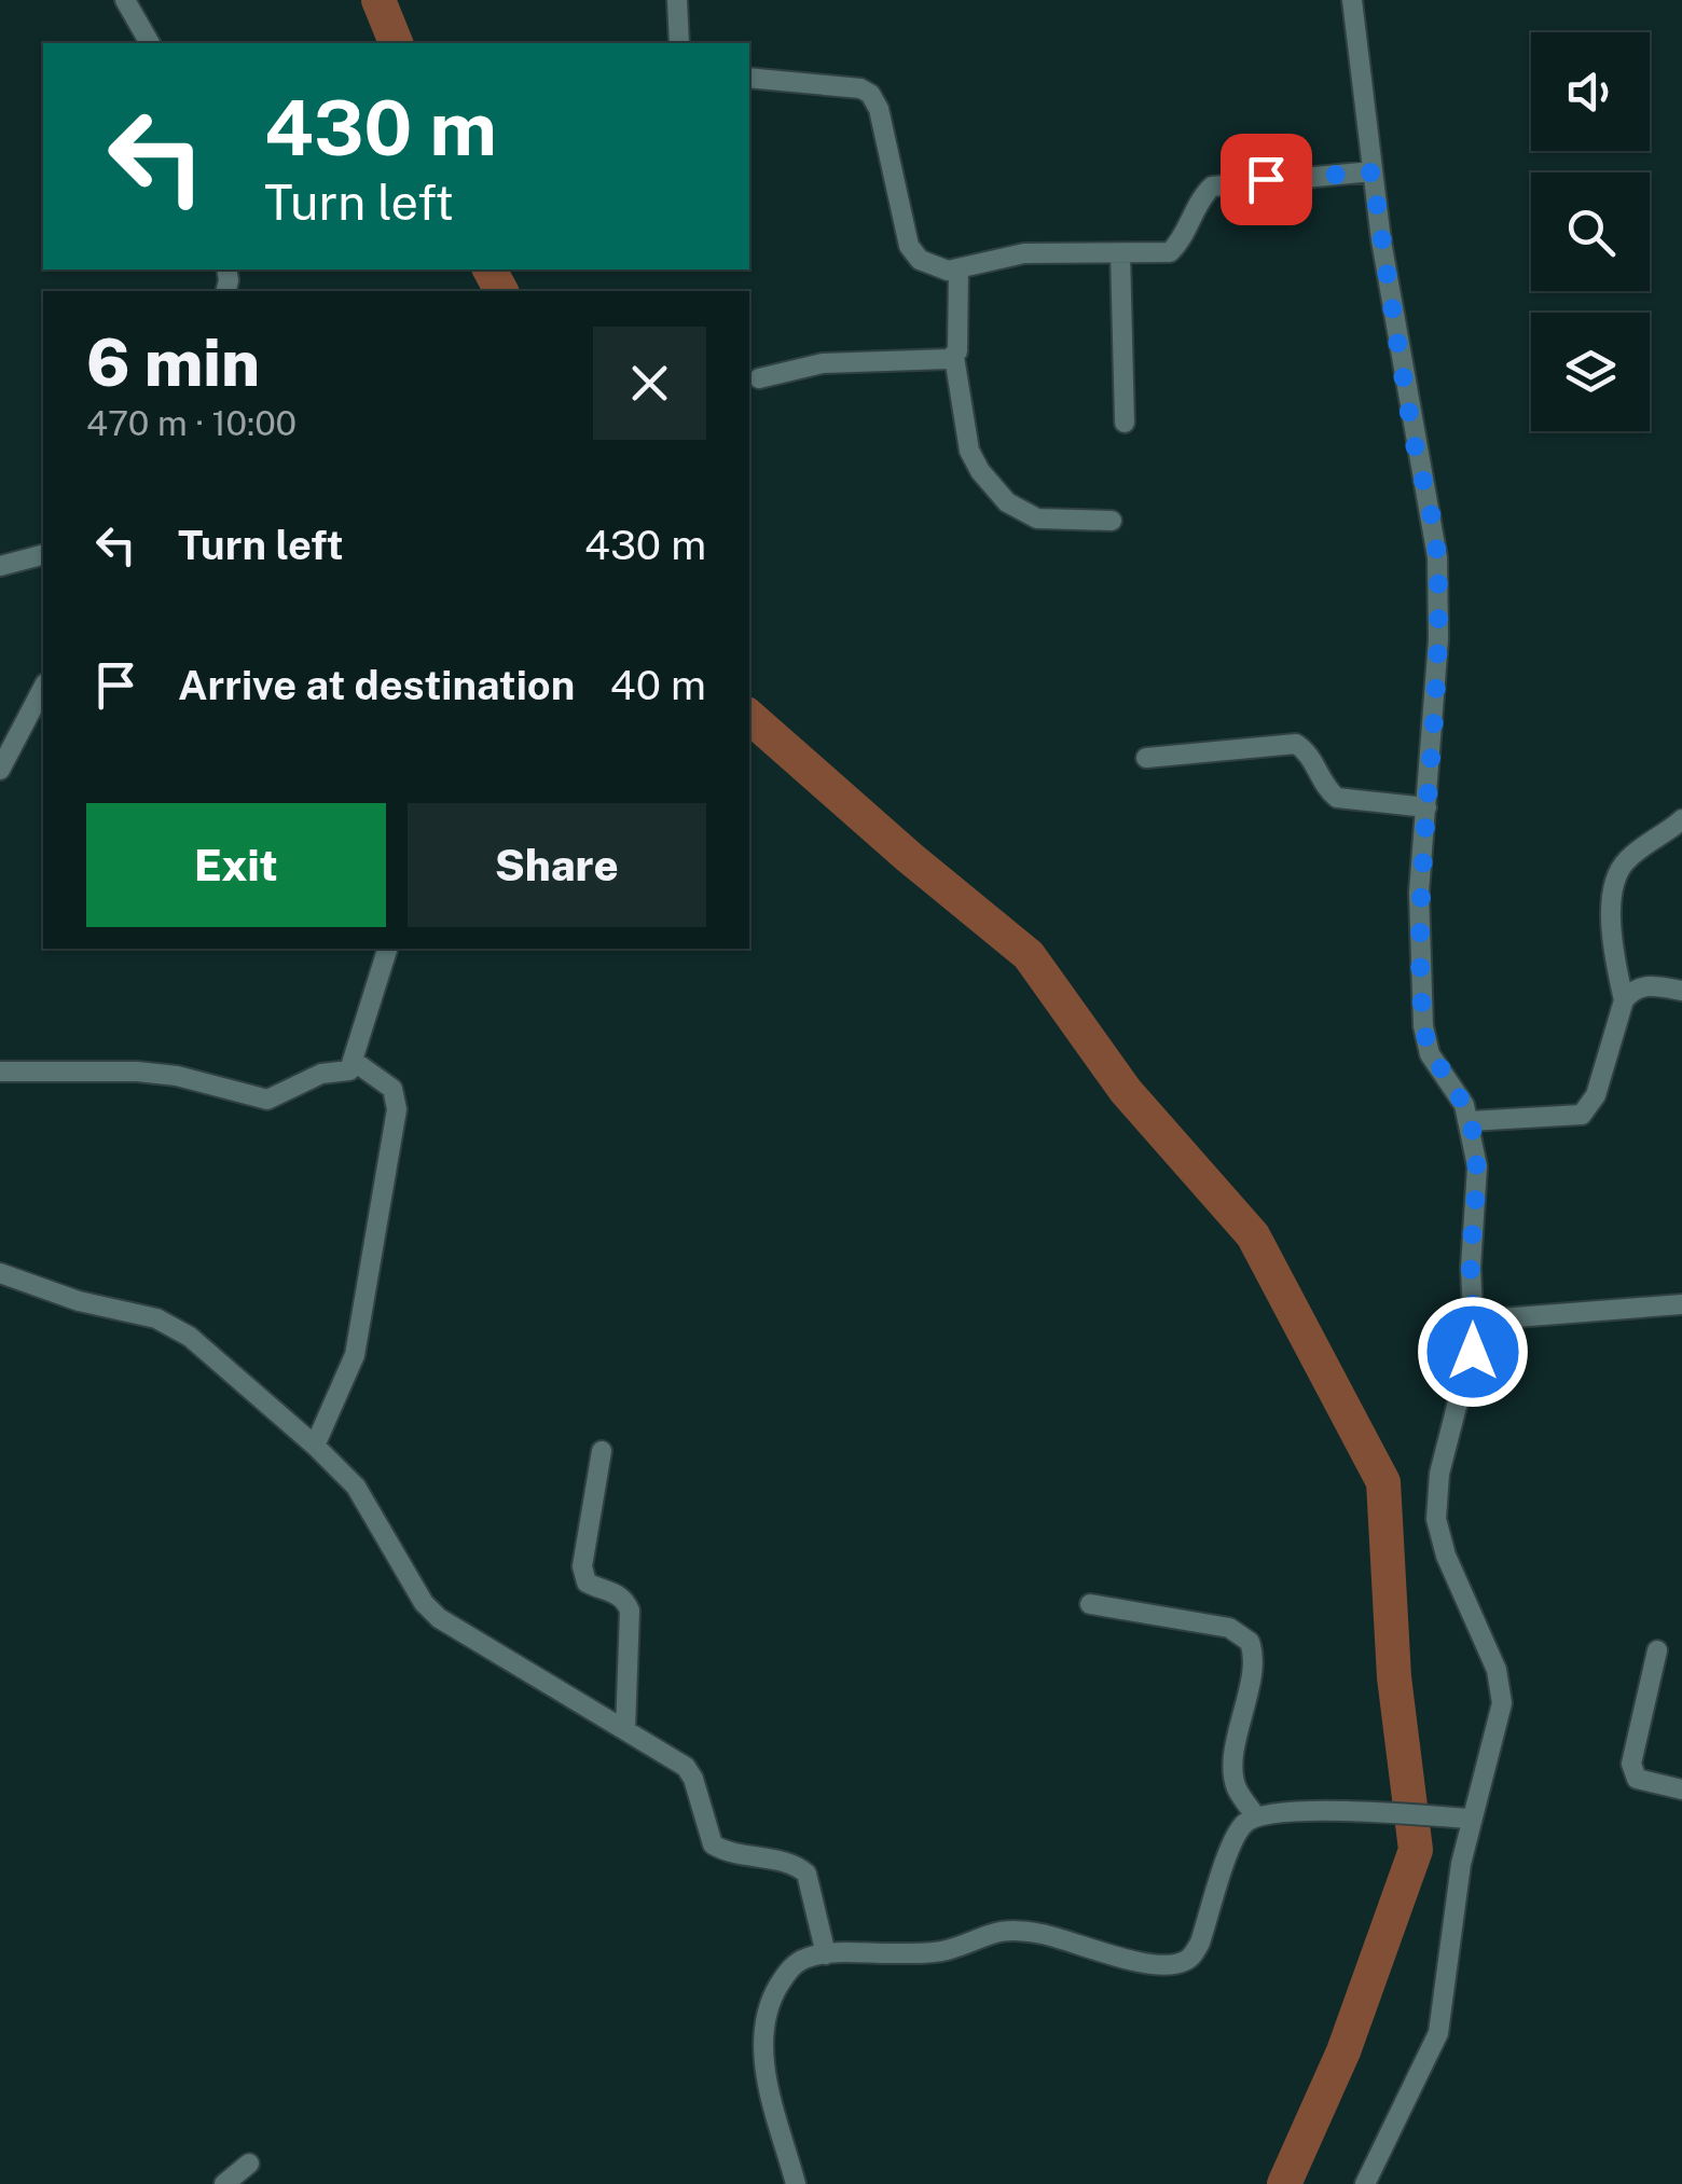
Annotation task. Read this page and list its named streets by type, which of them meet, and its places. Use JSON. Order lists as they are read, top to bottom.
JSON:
{
  "page": {
    "turn": ["430 m", "Turn left"],
    "heading": ["6 min", "470 m · 10:00"],
    "list": [
      {
        "name": "Turn left",
        "value": "430 m"
      },
      {
        "name": "Arrive at destination",
        "value": "40 m"
      }
    ],
    "buttons": ["Exit", "Share"]
  }
}
